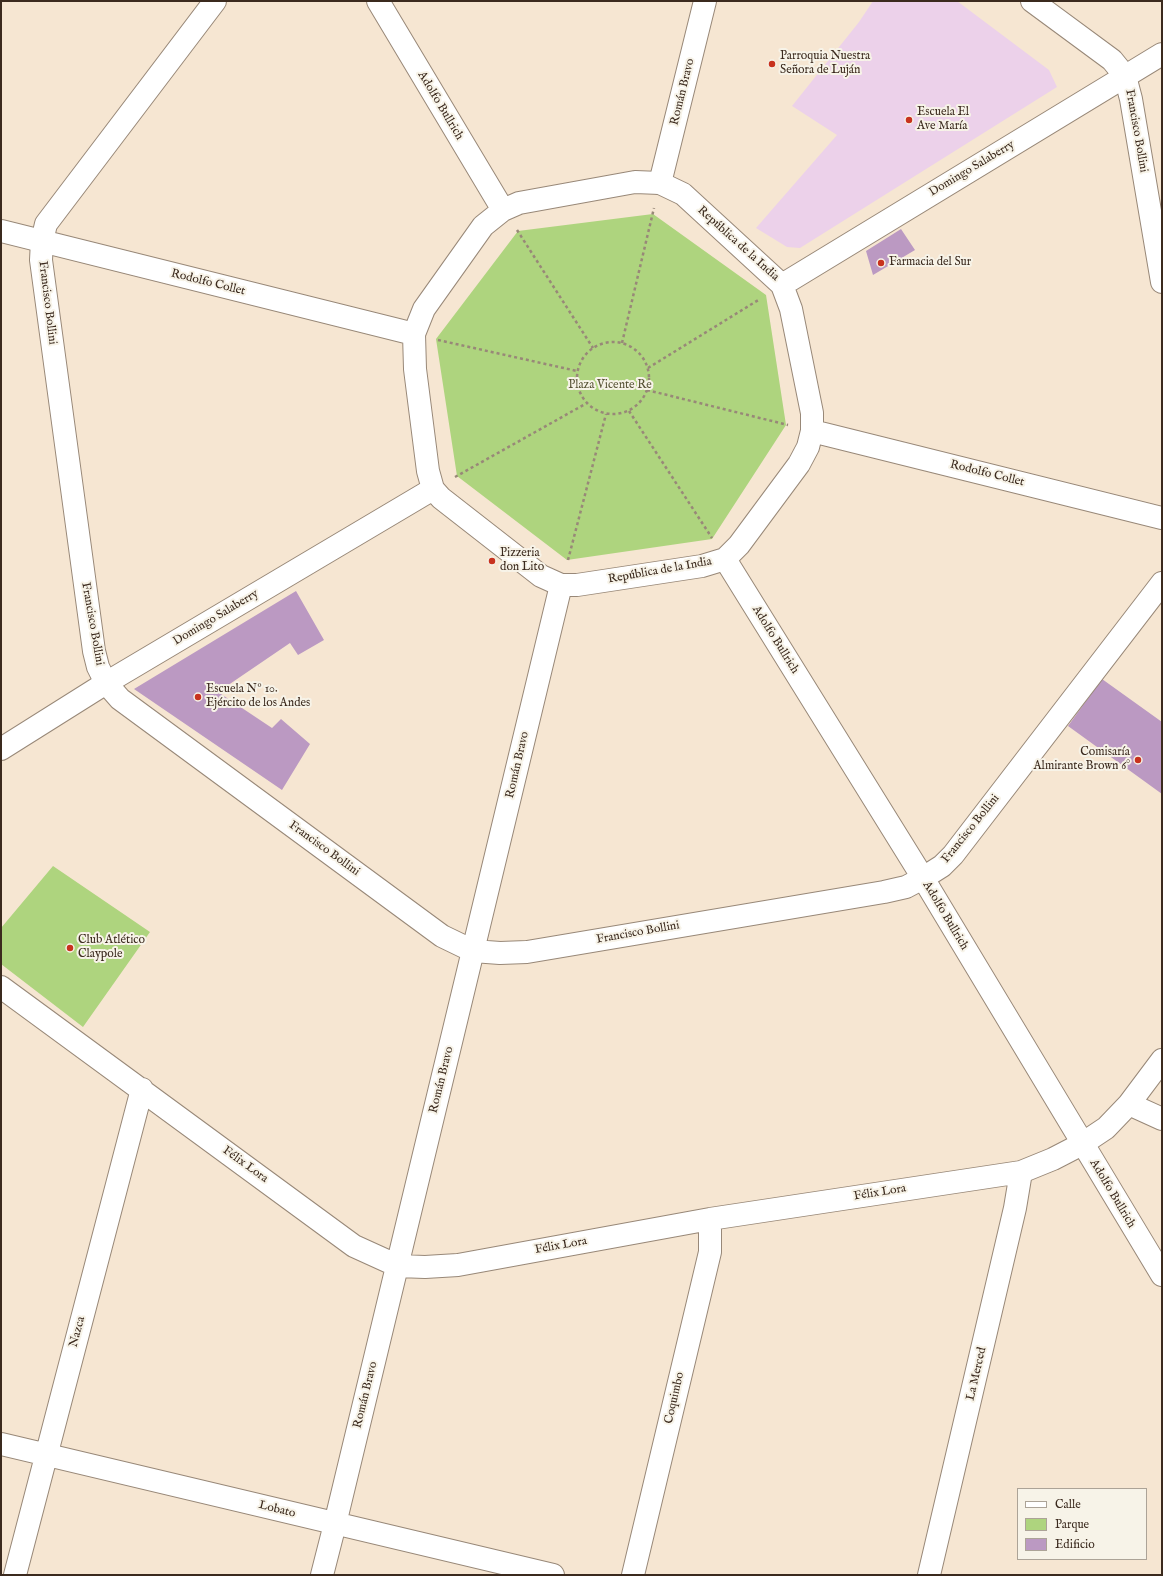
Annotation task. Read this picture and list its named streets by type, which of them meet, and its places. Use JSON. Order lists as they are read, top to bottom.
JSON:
{
  "streets": {
    "street": [
      "Román Bravo",
      "Adolfo Bullrich",
      "Francisco Bollini",
      "Domingo Salaberry",
      "República de la India",
      "Rodolfo Collet",
      "Félix Lora",
      "Nazca",
      "La Merced",
      "Coquimbo",
      "Lobato"
    ]
  },
  "crossings": [
    ["Román Bravo", "Francisco Bollini"],
    ["Román Bravo", "República de la India"],
    ["Román Bravo", "Félix Lora"],
    ["Román Bravo", "Lobato"],
    ["Adolfo Bullrich", "Francisco Bollini"],
    ["Adolfo Bullrich", "República de la India"],
    ["Adolfo Bullrich", "Félix Lora"],
    ["Francisco Bollini", "Domingo Salaberry"],
    ["Francisco Bollini", "Rodolfo Collet"],
    ["Domingo Salaberry", "República de la India"],
    ["República de la India", "Rodolfo Collet"],
    ["Félix Lora", "Nazca"],
    ["Félix Lora", "La Merced"],
    ["Félix Lora", "Coquimbo"],
    ["Nazca", "Lobato"]
  ],
  "parks": ["Plaza Vicente Re"],
  "places": [
    "Parroquia Nuestra Señora de Luján",
    "Escuela El Ave María",
    "Farmacia del Sur",
    "Pizzeria don Lito",
    "Escuela Nº 10. Ejército de los Andes",
    "Comisaría Almirante Brown 6°",
    "Club Atlético Claypole"
  ],
  "legend": ["Calle", "Parque", "Edificio"]
}
